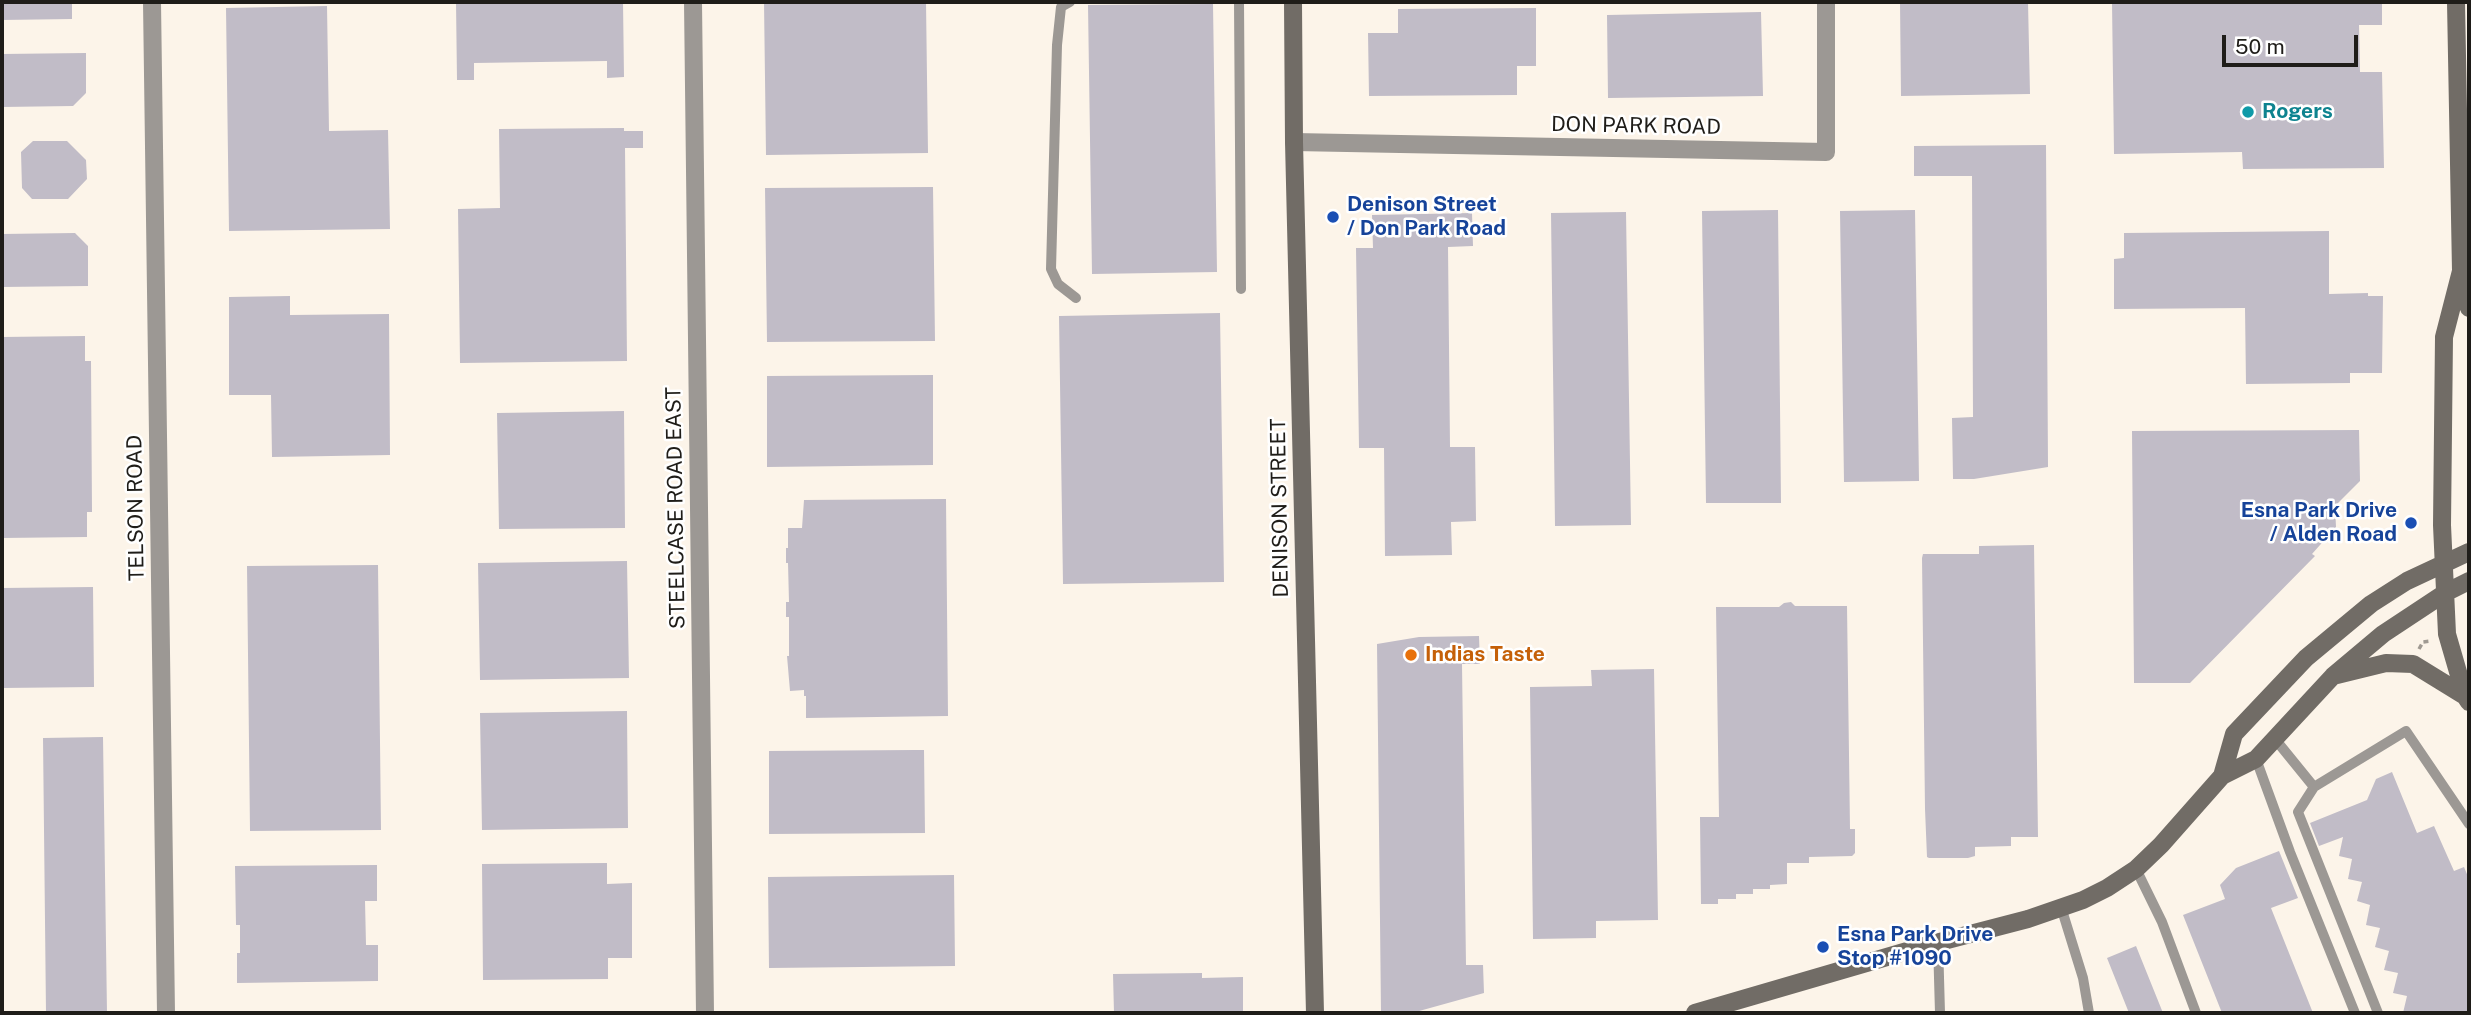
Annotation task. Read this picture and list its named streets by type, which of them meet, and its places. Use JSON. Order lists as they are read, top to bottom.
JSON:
{
  "streets": {
    "street": [
      "DON PARK ROAD",
      "TELSON ROAD",
      "STEELCASE ROAD EAST",
      "DENISON STREET"
    ]
  },
  "crossings": [
    ["DON PARK ROAD", "DENISON STREET"]
  ],
  "places": [
    "Rogers",
    "Denison Street / Don Park Road",
    "Esna Park Drive / Alden Road",
    "Indias Taste",
    "Esna Park Drive Stop #1090"
  ],
  "scale_bar": "50 m"
}
